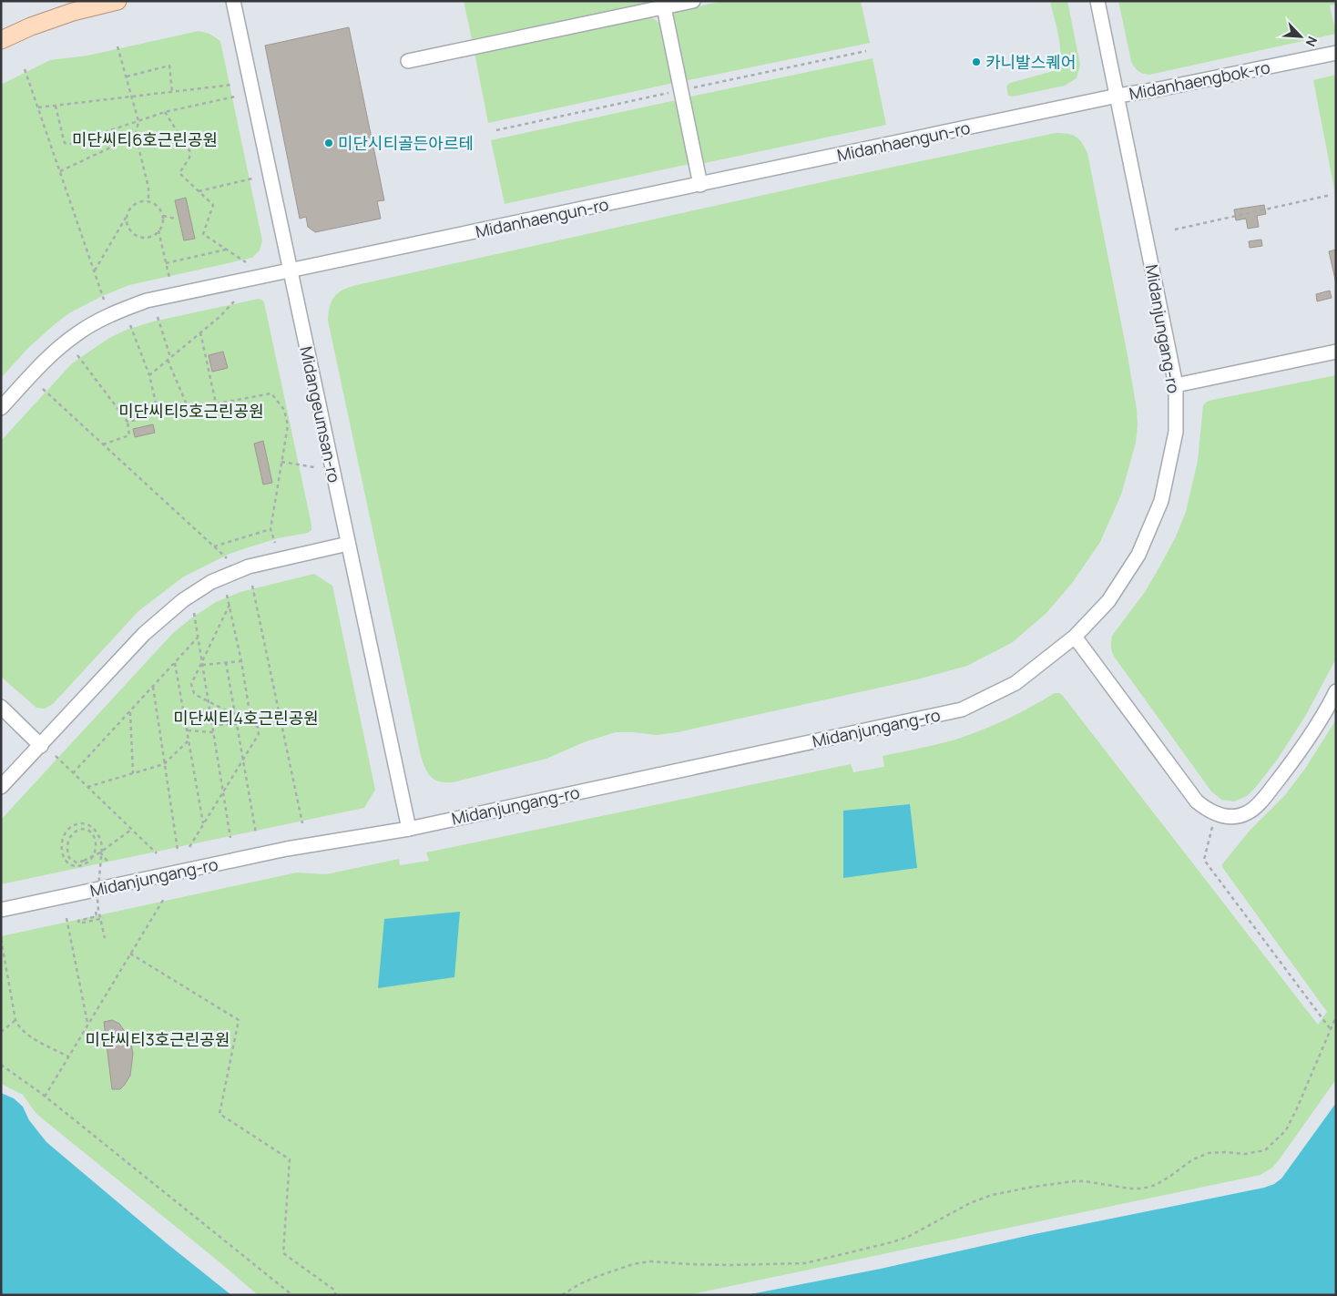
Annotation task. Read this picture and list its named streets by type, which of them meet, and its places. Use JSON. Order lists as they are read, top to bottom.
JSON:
{
  "streets": {
    "street": [
      "Midanhaengbok-ro",
      "Midanhaengun-ro",
      "Midanjungang-ro",
      "Midangeumsan-ro"
    ]
  },
  "crossings": [
    ["Midanhaengbok-ro", "Midanhaengun-ro"],
    ["Midanhaengbok-ro", "Midanjungang-ro"],
    ["Midanhaengun-ro", "Midanjungang-ro"],
    ["Midanhaengun-ro", "Midangeumsan-ro"],
    ["Midanjungang-ro", "Midangeumsan-ro"]
  ],
  "parks": [
    "미단씨티6호근린공원",
    "미단씨티5호근린공원",
    "미단씨티4호근린공원",
    "미단씨티3호근린공원"
  ],
  "places": ["카니발스퀘어", "미단시티골든아르테"],
  "north": "bottom right"
}
